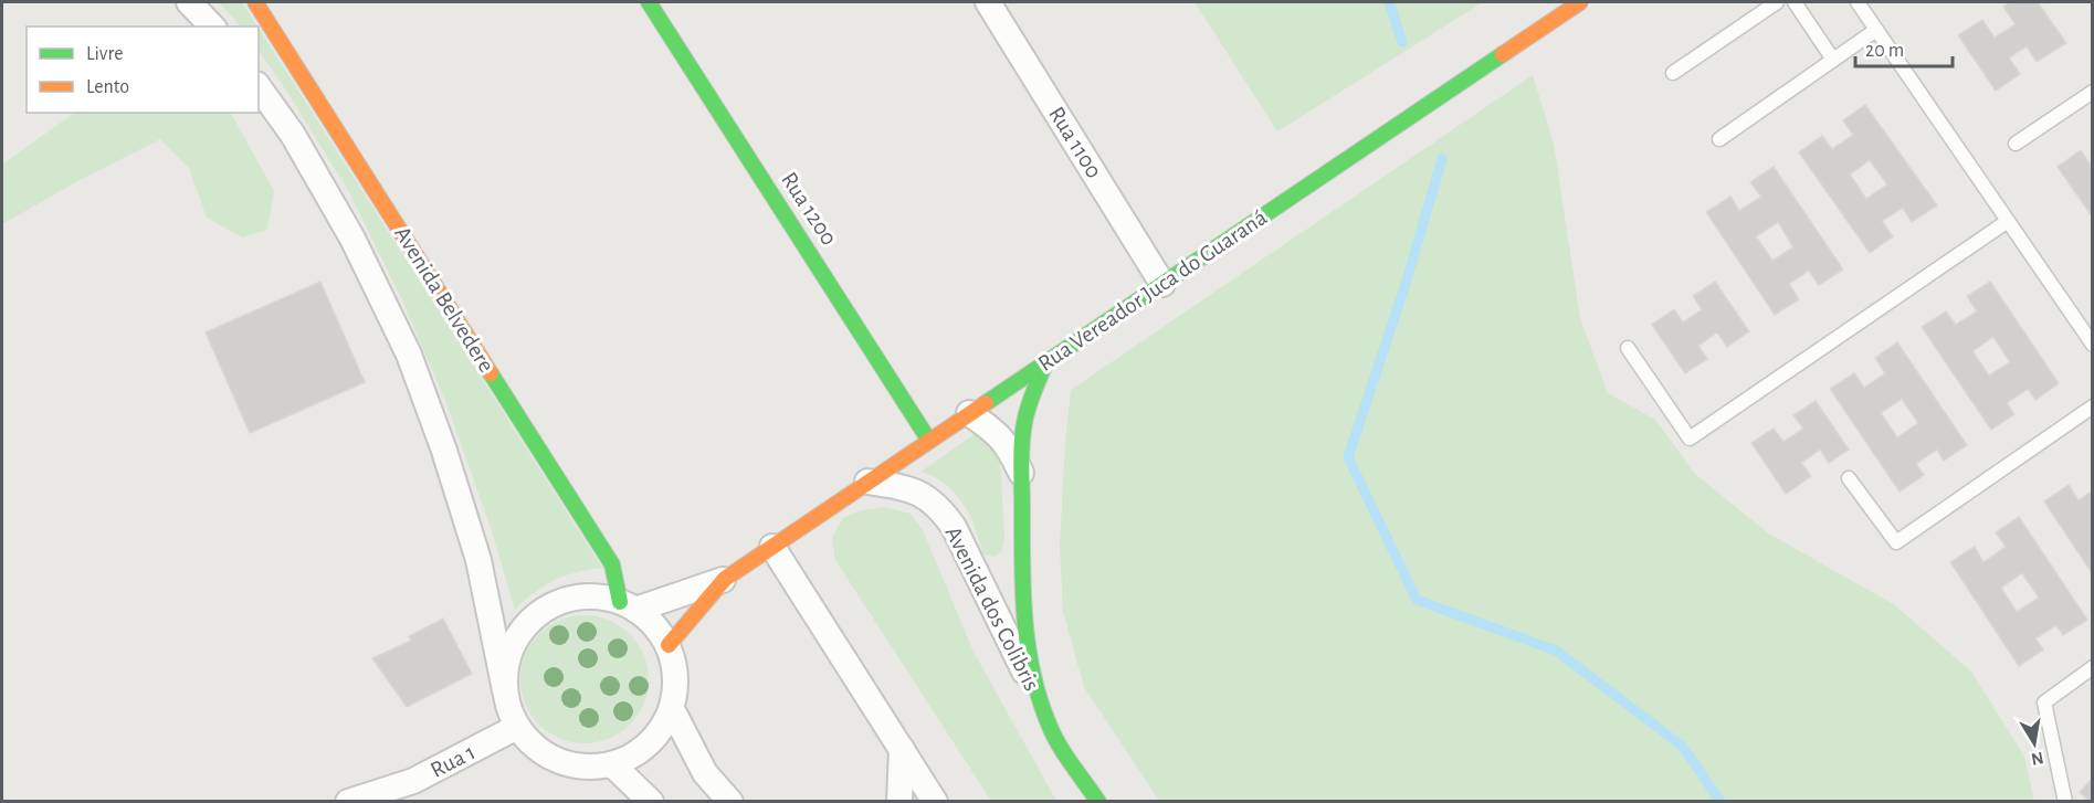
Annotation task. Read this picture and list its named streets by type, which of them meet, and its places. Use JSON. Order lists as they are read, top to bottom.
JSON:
{
  "streets": {
    "street": [
      "Rua 1100",
      "Rua 1200",
      "Rua Vereador Juca do Guaraná",
      "Avenida Belvedere",
      "Avenida dos Colibris",
      "Rua 1"
    ]
  },
  "crossings": [
    ["Rua 1100", "Rua Vereador Juca do Guaraná"],
    ["Rua 1200", "Rua Vereador Juca do Guaraná"],
    ["Rua Vereador Juca do Guaraná", "Avenida Belvedere"],
    ["Rua Vereador Juca do Guaraná", "Avenida dos Colibris"],
    ["Rua Vereador Juca do Guaraná", "Rua 1"],
    ["Avenida Belvedere", "Rua 1"]
  ],
  "legend": ["Livre", "Lento"],
  "scale_bar": "20 m",
  "north": "bottom"
}
